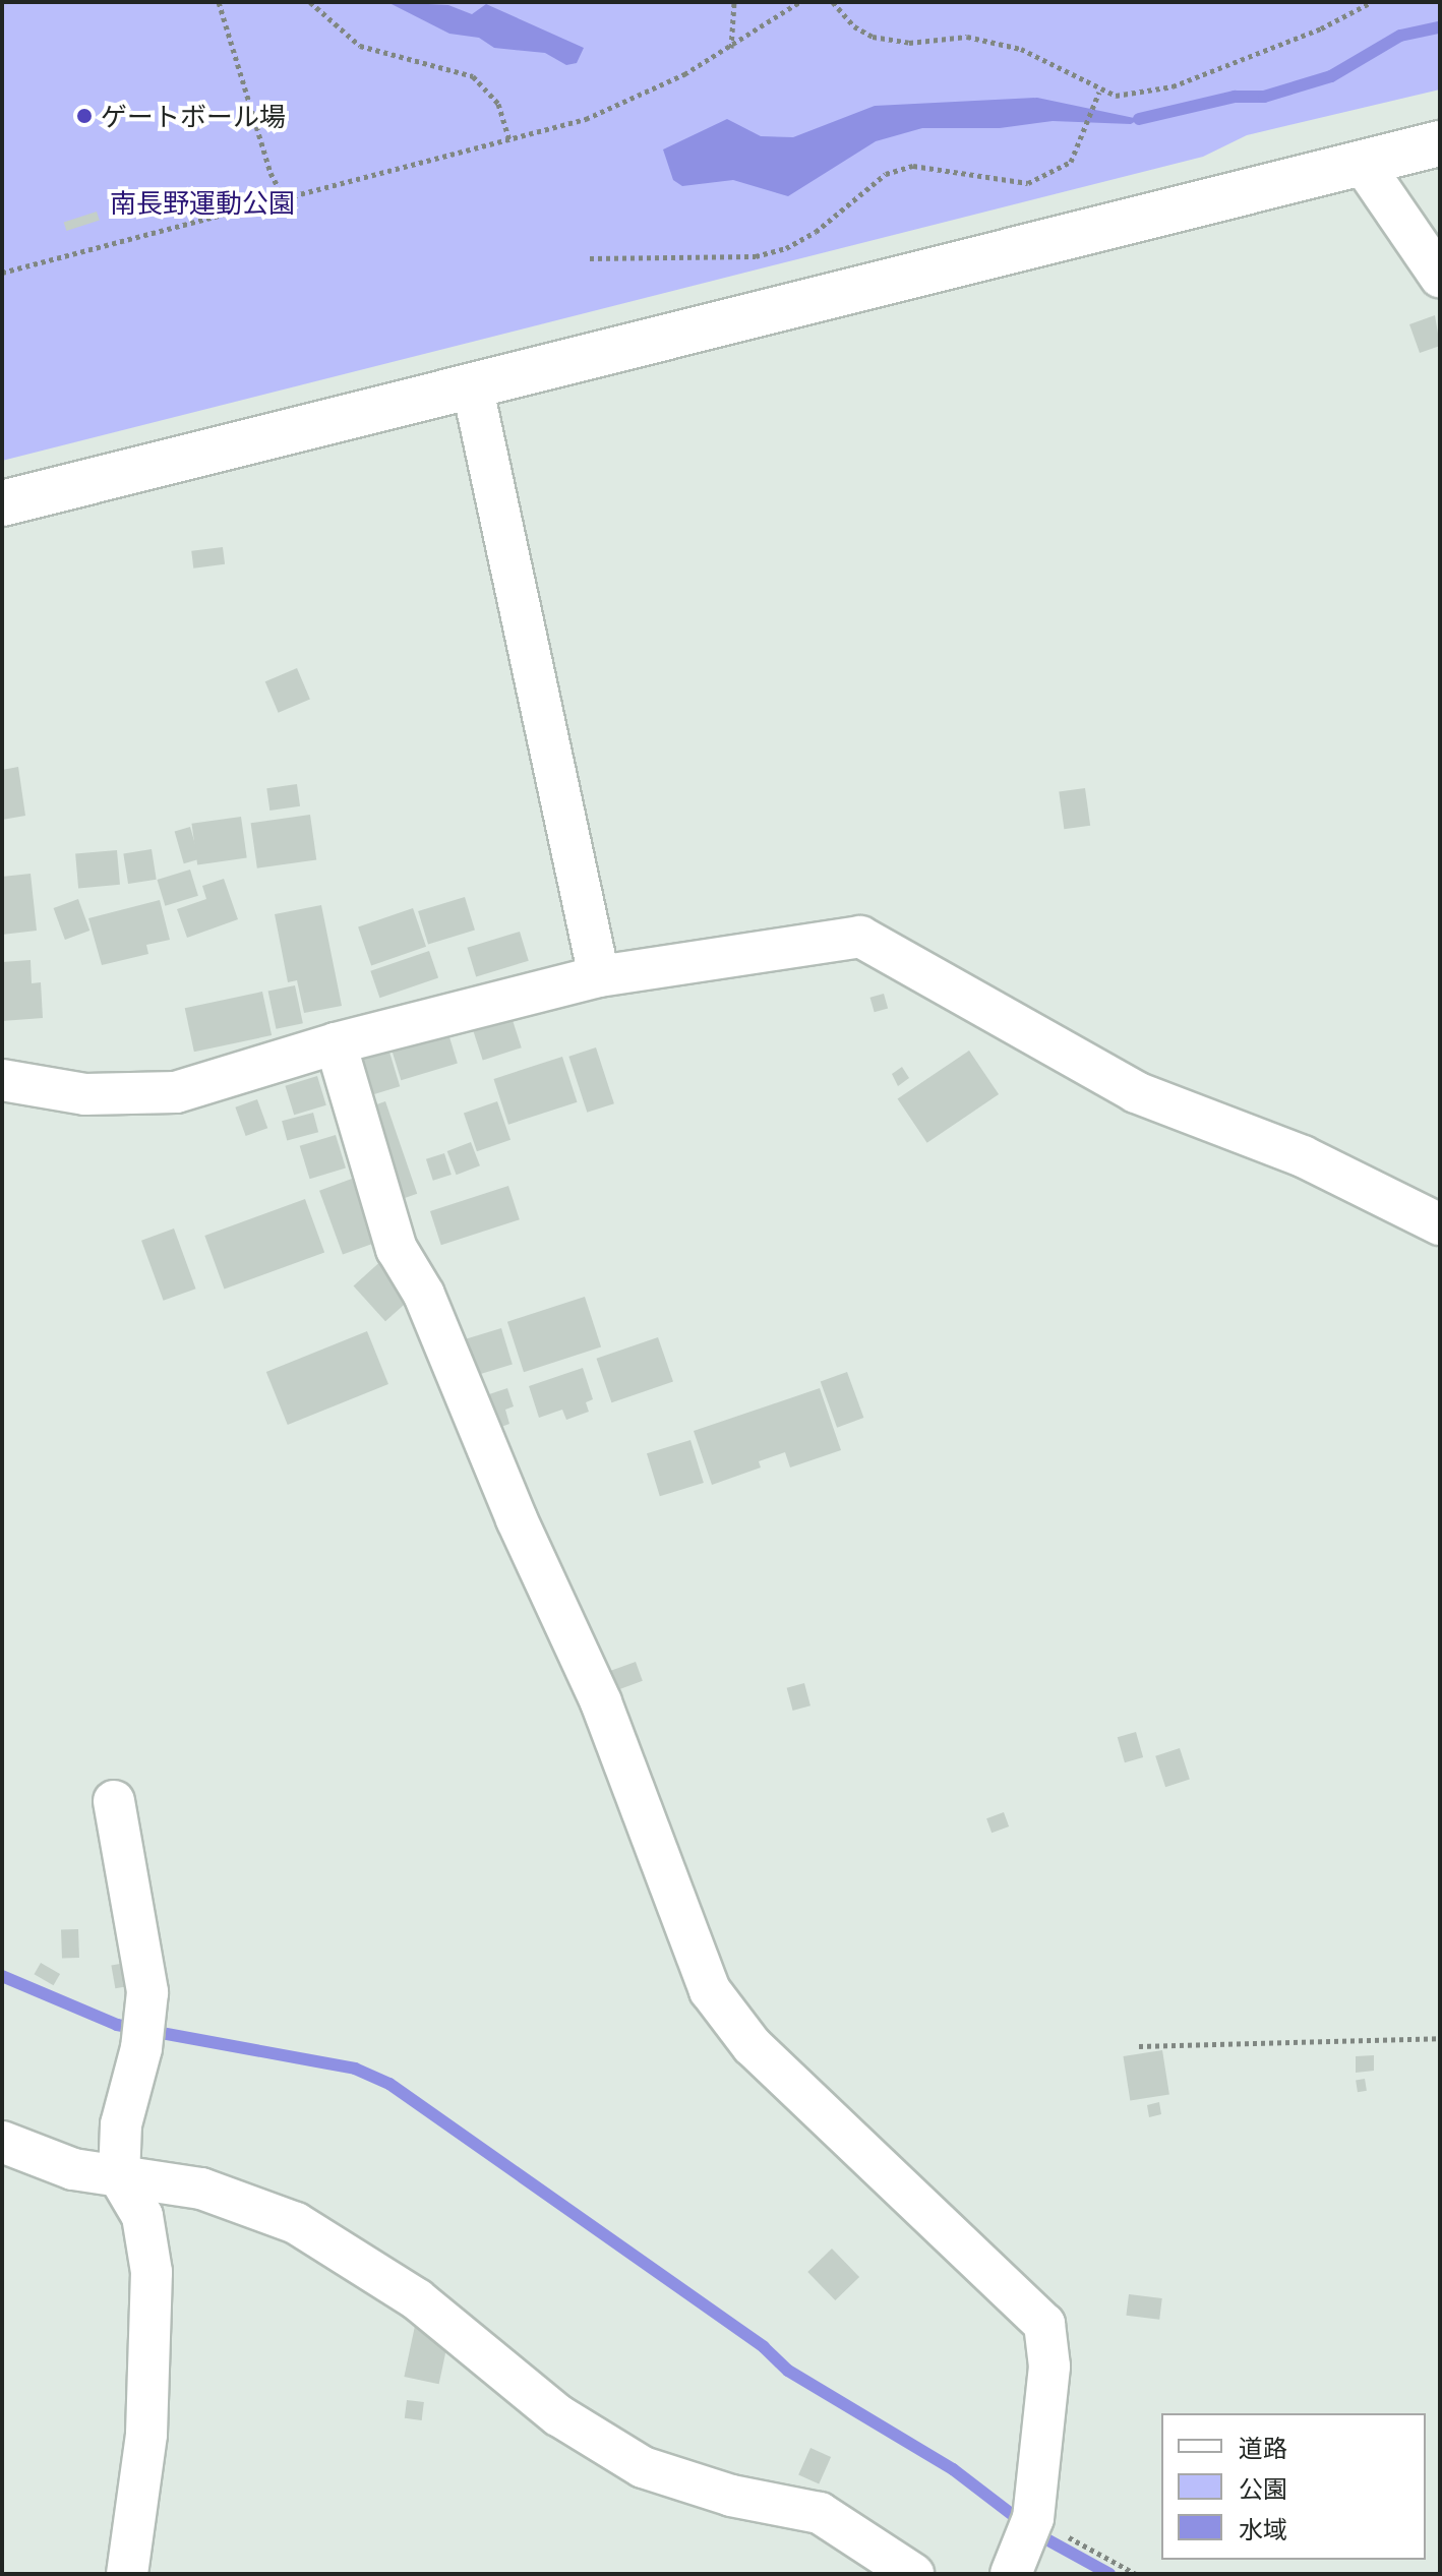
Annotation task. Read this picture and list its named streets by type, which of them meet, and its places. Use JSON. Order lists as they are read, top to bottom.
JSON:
{
  "parks": ["南長野運動公園"],
  "places": ["ゲートボール場"],
  "legend": ["道路", "公園", "水域"]
}
